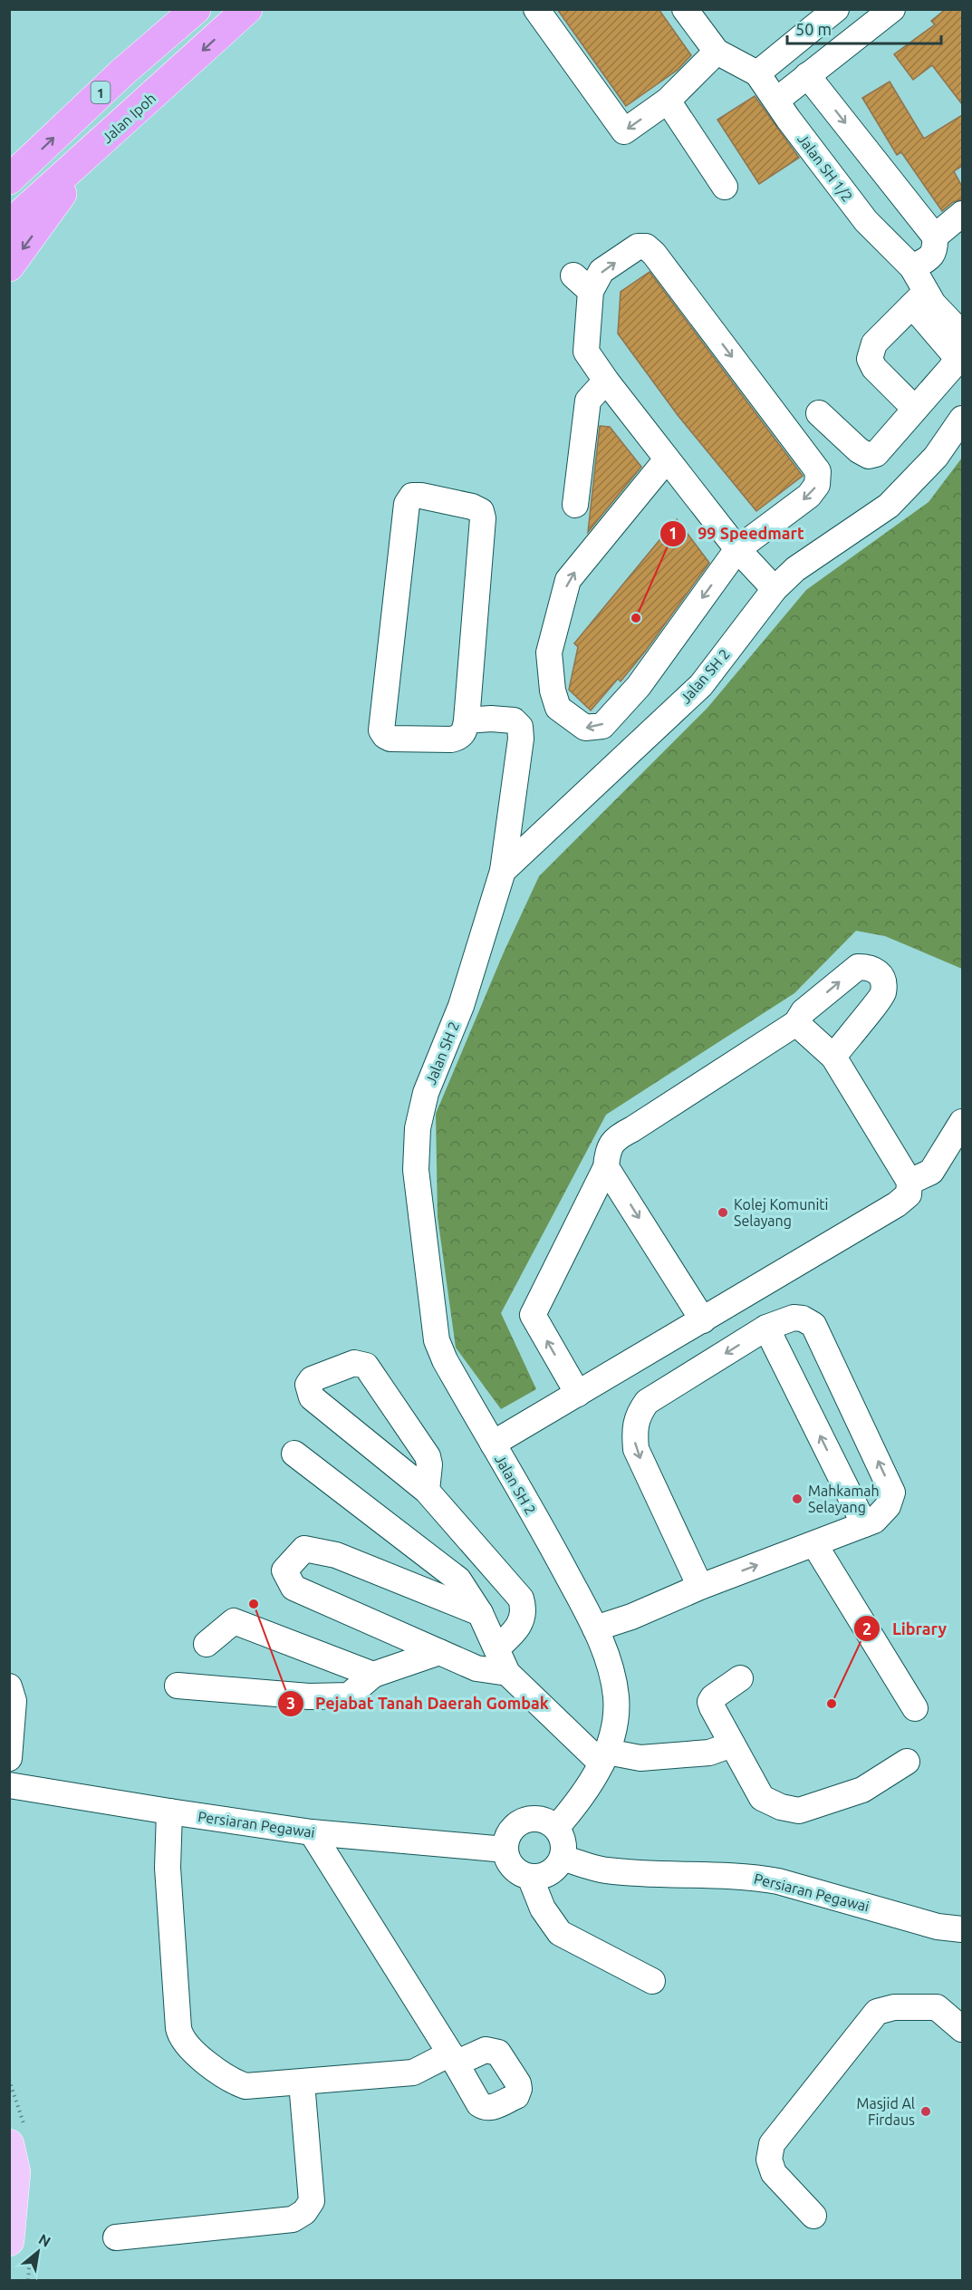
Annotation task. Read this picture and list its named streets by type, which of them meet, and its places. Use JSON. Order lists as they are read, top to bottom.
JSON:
{
  "streets": {
    "highway": ["1", "Jalan Ipoh"],
    "street": ["Jalan SH 1/2", "Jalan SH 2", "Persiaran Pegawai"]
  },
  "crossings": [
    ["Jalan SH 2", "Persiaran Pegawai"]
  ],
  "places": [
    "99 Speedmart",
    "Kolej Komuniti Selayang",
    "Mahkamah Selayang",
    "Pejabat Tanah Daerah Gombak",
    "Library",
    "Masjid Al Firdaus"
  ],
  "scale_bar": "50 m",
  "north": "top right"
}
